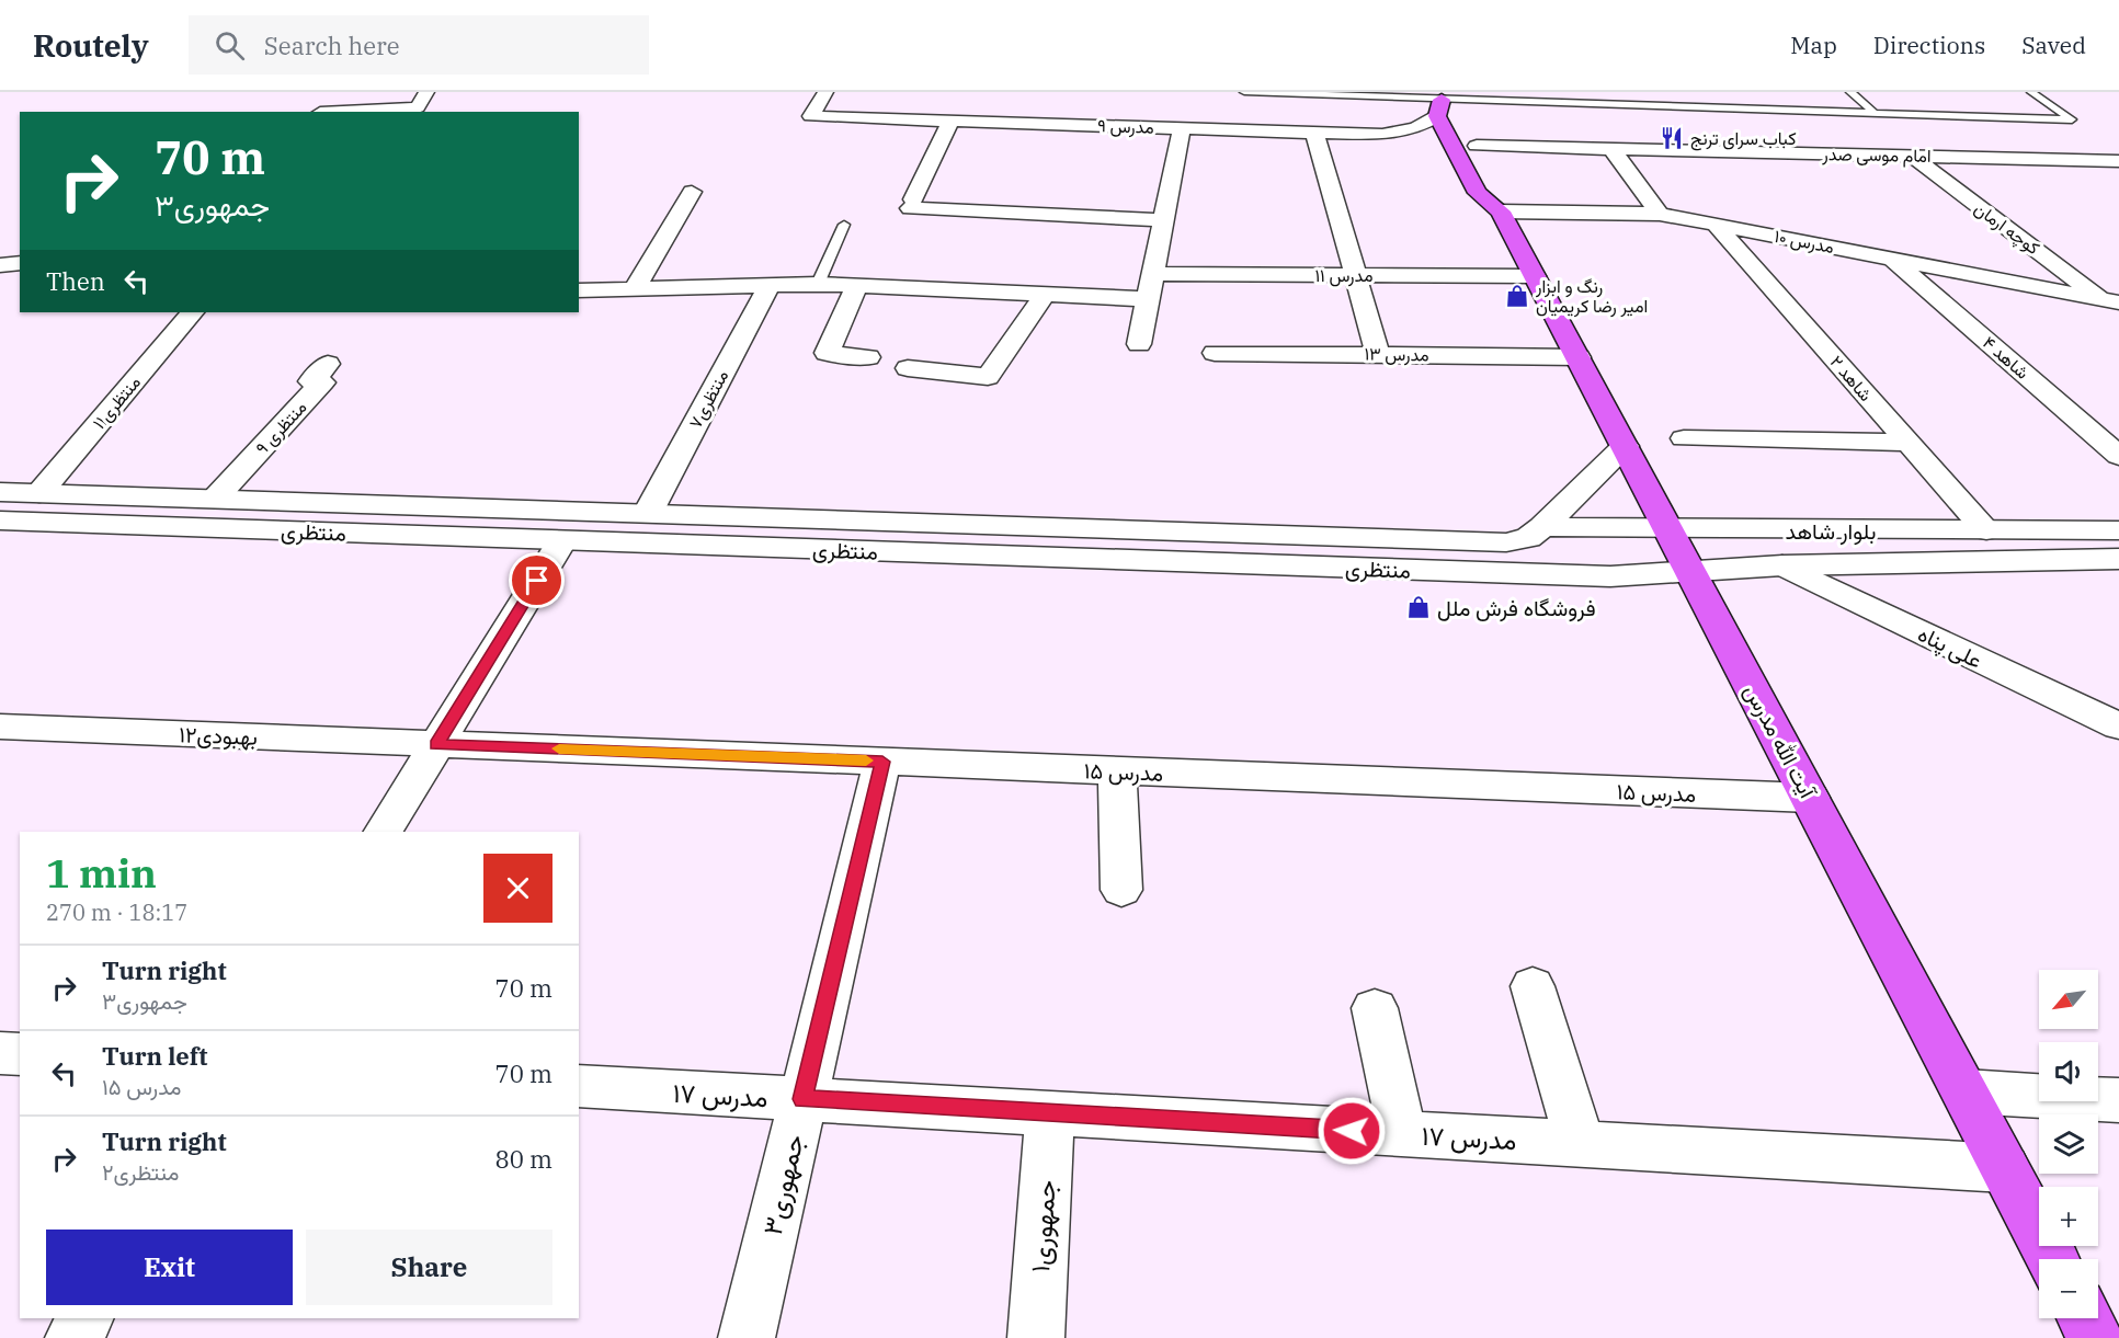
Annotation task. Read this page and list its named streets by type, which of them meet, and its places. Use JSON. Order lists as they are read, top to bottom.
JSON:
{
  "streets": {
    "main road": ["آیت الله مدرس"],
    "street": [
      "مدرس ۹",
      "امام موسی صدر",
      "کوچه ارمان",
      "مدرس ۱۰",
      "مدرس ۱۱",
      "مدرس ۱۳",
      "شاهد ۴",
      "شاهد ۲",
      "منتظری۷",
      "منتظری۱۱",
      "منتظری ۹",
      "بلوار شاهد",
      "منتظری",
      "علی پناه",
      "بهبودی۱۲",
      "مدرس ۱۵",
      "مدرس ۱۷",
      "جمهوری۳",
      "جمهوری۱"
    ]
  },
  "crossings": [
    ["مدرس ۹", "آیت الله مدرس"],
    ["امام موسی صدر", "کوچه ارمان"],
    ["کوچه ارمان", "مدرس ۱۰"],
    ["مدرس ۱۰", "شاهد ۴"],
    ["مدرس ۱۰", "شاهد ۲"],
    ["مدرس ۱۰", "آیت الله مدرس"],
    ["مدرس ۱۱", "آیت الله مدرس"],
    ["مدرس ۱۳", "آیت الله مدرس"],
    ["شاهد ۲", "بلوار شاهد"],
    ["منتظری۷", "منتظری"],
    ["منتظری۱۱", "منتظری"],
    ["منتظری ۹", "منتظری"],
    ["بلوار شاهد", "منتظری"],
    ["بلوار شاهد", "علی پناه"],
    ["بلوار شاهد", "آیت الله مدرس"],
    ["منتظری", "آیت الله مدرس"],
    ["بهبودی۱۲", "مدرس ۱۵"],
    ["آیت الله مدرس", "مدرس ۱۵"],
    ["آیت الله مدرس", "مدرس ۱۷"],
    ["مدرس ۱۵", "جمهوری۳"],
    ["مدرس ۱۷", "جمهوری۳"],
    ["مدرس ۱۷", "جمهوری۱"]
  ],
  "places": {
    "restaurant": ["کباب سرای ترنج"],
    "shop": ["رنگ و ابزار امیر رضا کریمیان", "فروشگاه فرش ملل"]
  },
  "north": "bottom left",
  "page": {
    "header": "Routely",
    "search": "Search here",
    "nav": ["Map", "Directions", "Saved"],
    "turn": ["70 m", "جمهوری۳"],
    "then": "Then",
    "heading": ["1 min", "270 m · 18:17"],
    "list": [
      {
        "name": "Turn right",
        "note": "جمهوری۳",
        "value": "70 m"
      },
      {
        "name": "Turn left",
        "note": "مدرس ۱۵",
        "value": "70 m"
      },
      {
        "name": "Turn right",
        "note": "منتظری۲",
        "value": "80 m"
      }
    ],
    "map_buttons": ["+", "−"],
    "buttons": ["Exit", "Share"]
  }
}
